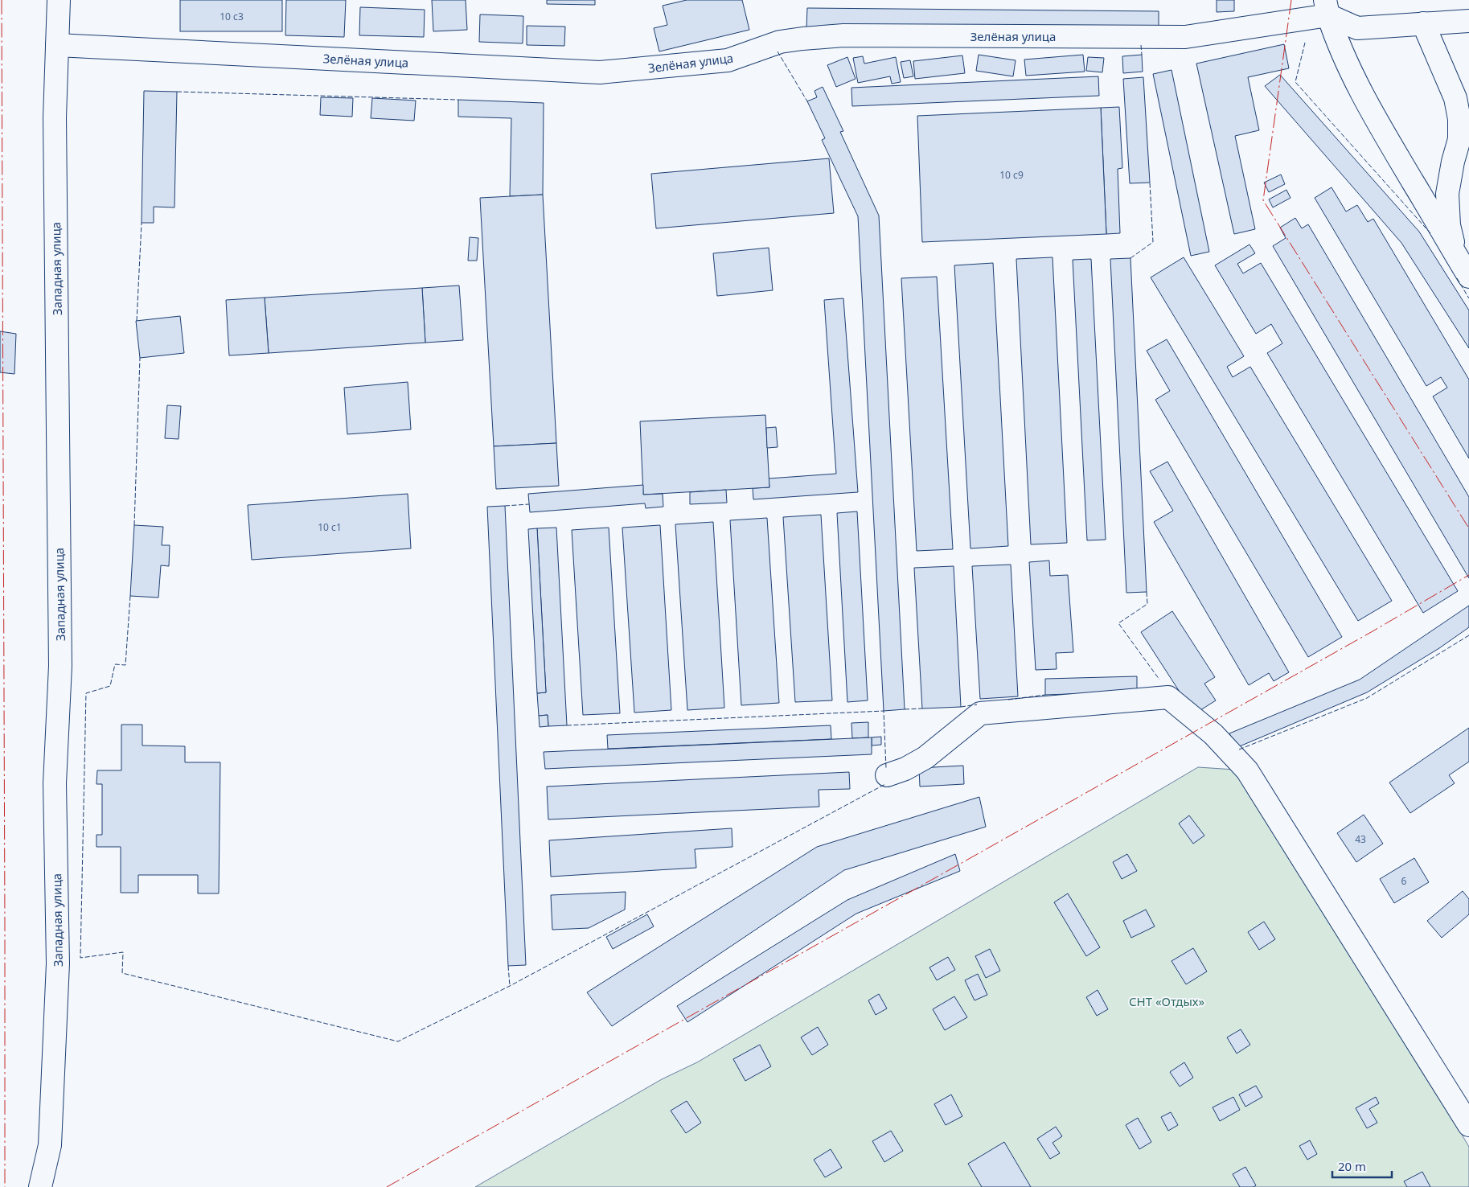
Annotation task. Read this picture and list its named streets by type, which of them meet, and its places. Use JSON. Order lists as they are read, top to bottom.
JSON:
{
  "streets": {
    "street": ["Зелёная улица", "Западная улица"]
  },
  "crossings": [
    ["Зелёная улица", "Западная улица"]
  ],
  "parks": ["СНТ «Отдых»"],
  "house_numbers": [
    "10 с3",
    "10 с9",
    "10 с1",
    "43",
    "6"
  ],
  "scale_bar": "20 m"
}
